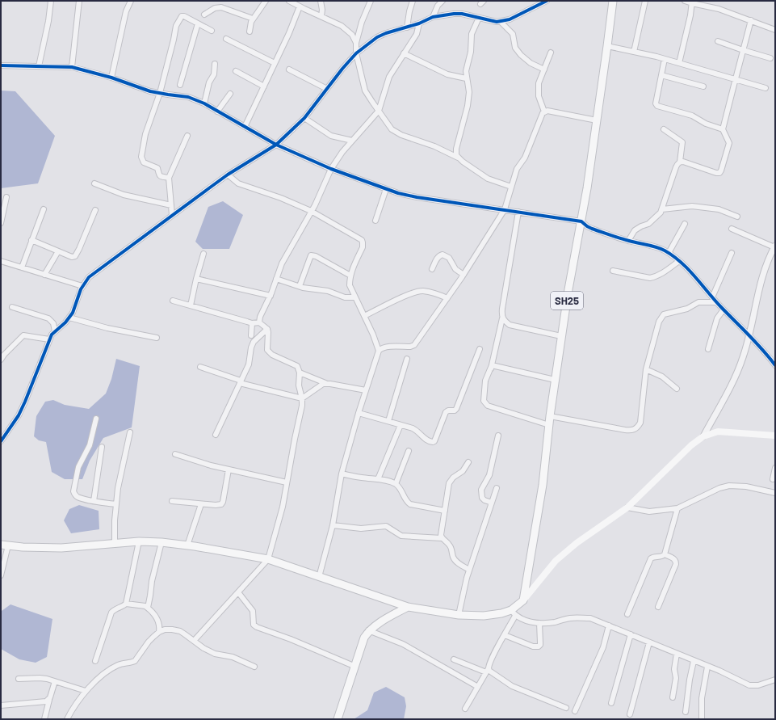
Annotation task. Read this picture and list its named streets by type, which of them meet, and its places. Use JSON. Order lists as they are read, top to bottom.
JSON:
{
  "streets": {
    "main road": ["SH25"]
  }
}
